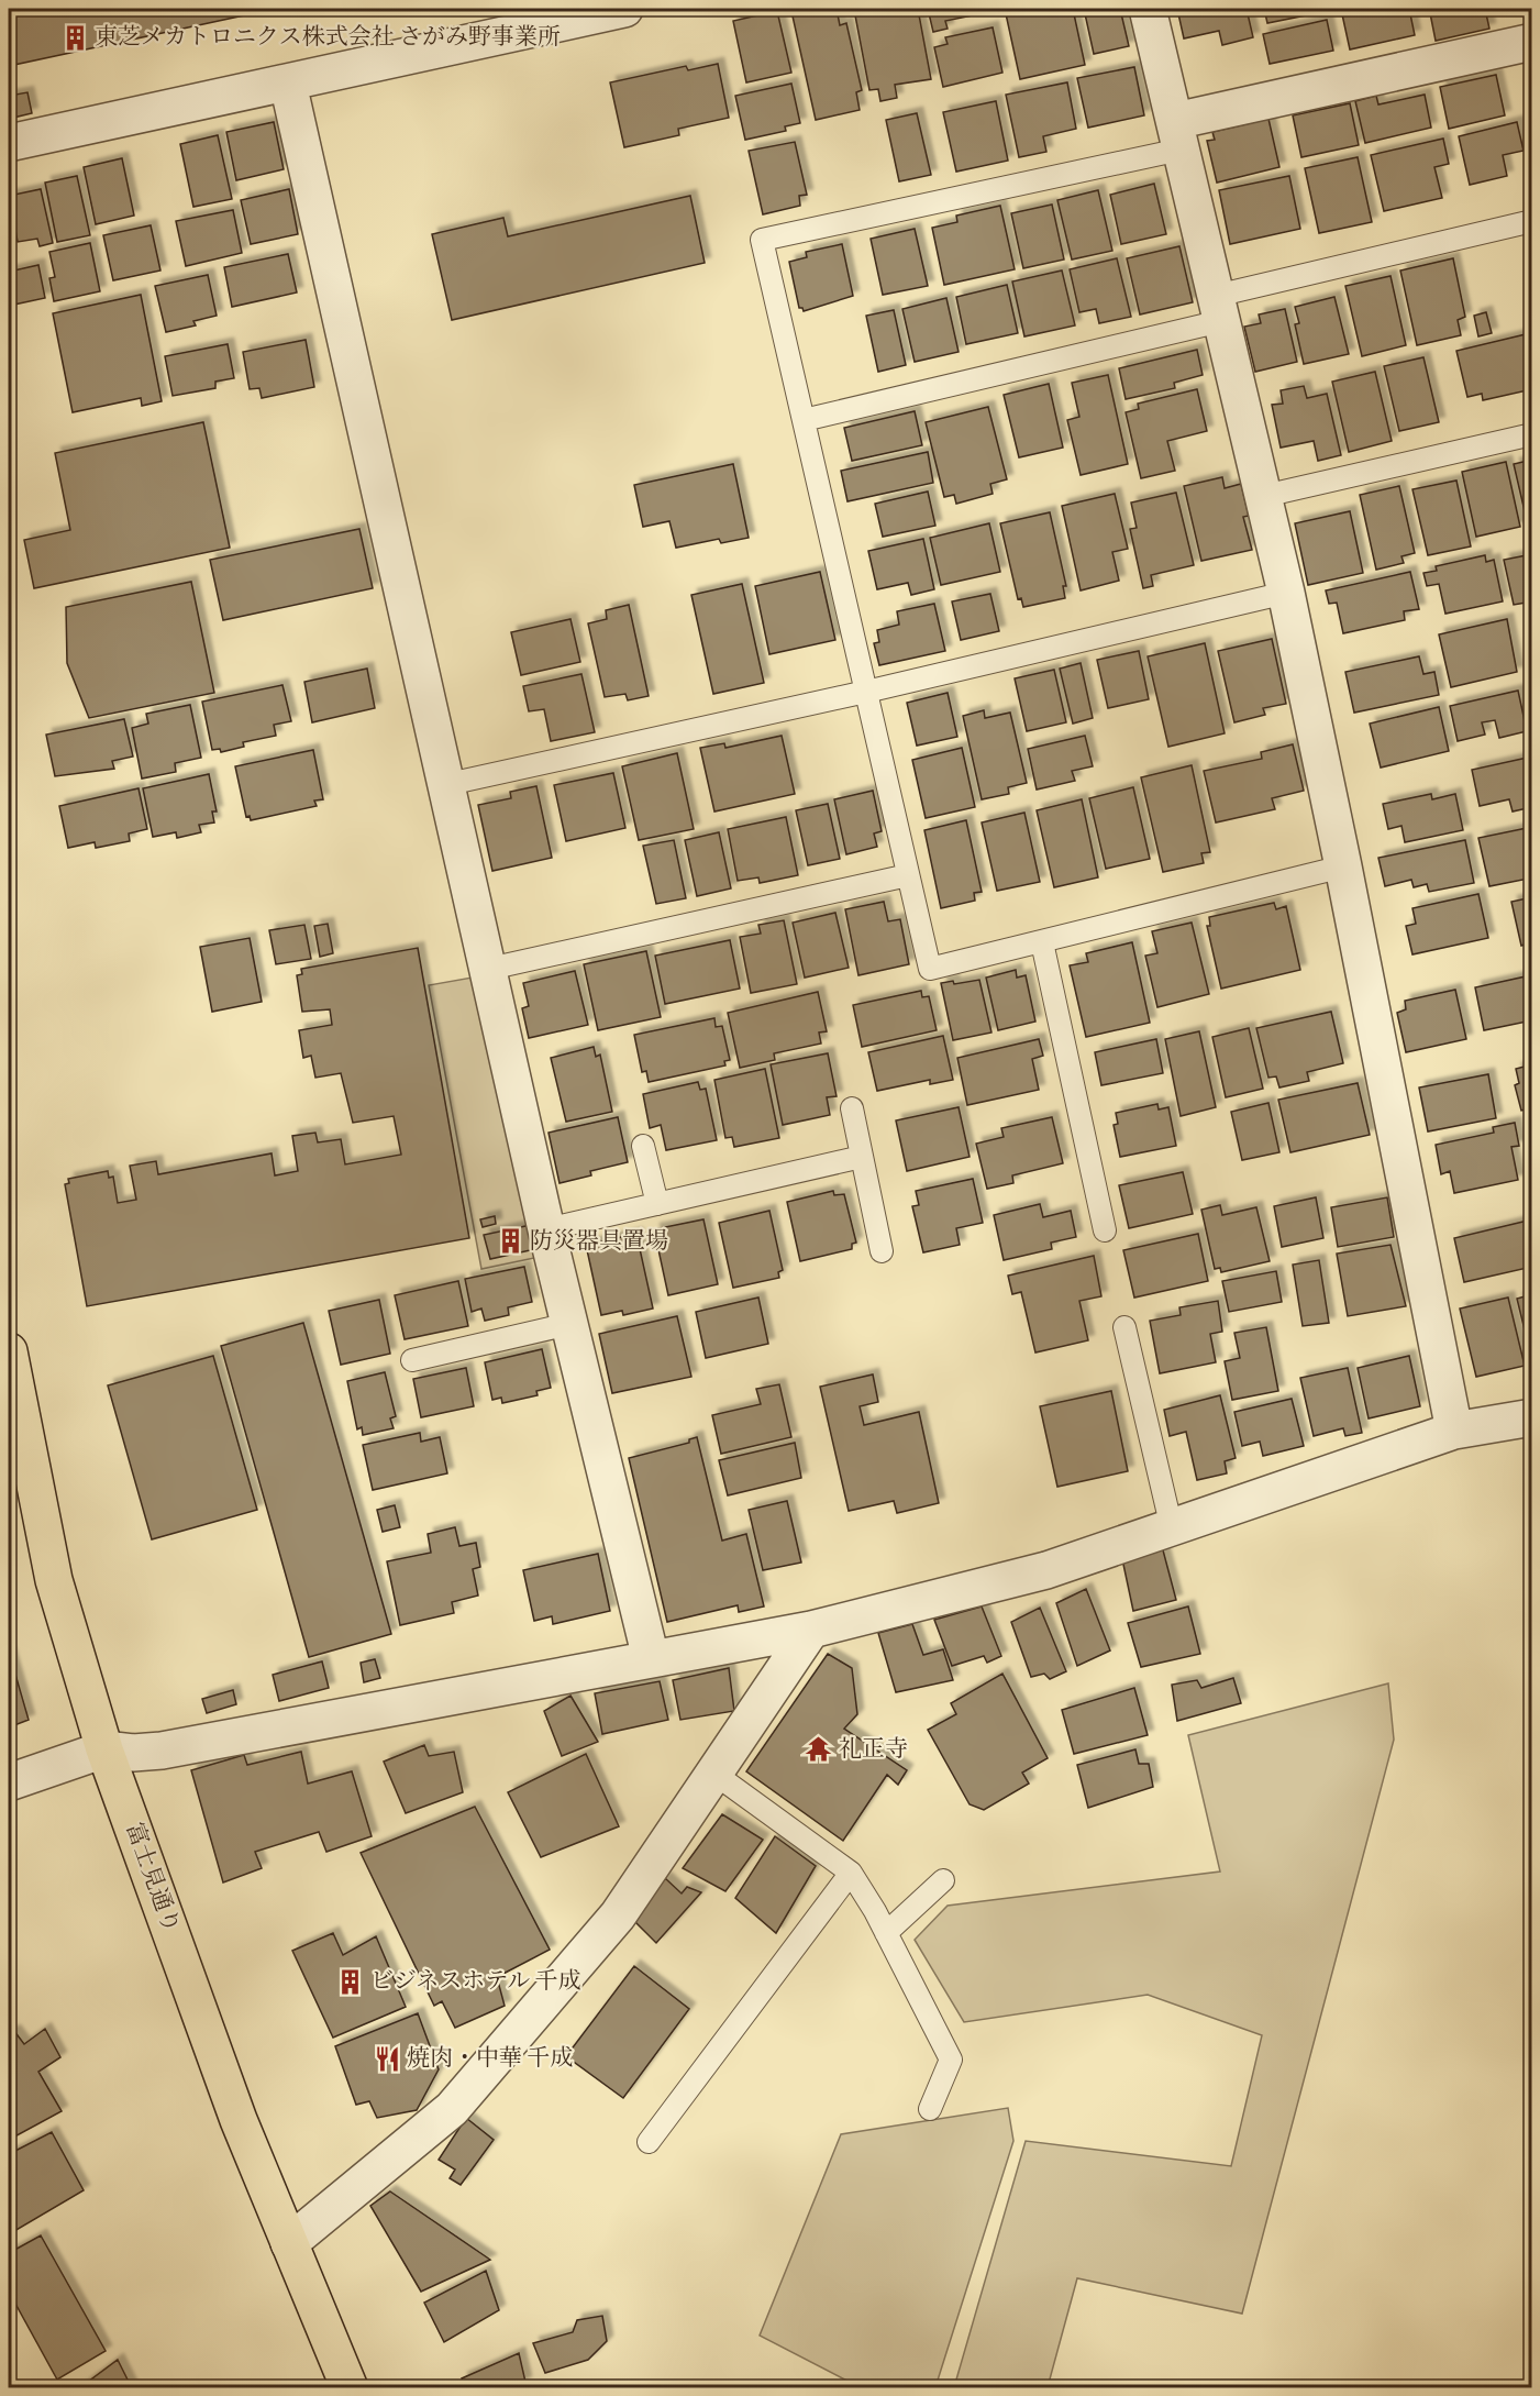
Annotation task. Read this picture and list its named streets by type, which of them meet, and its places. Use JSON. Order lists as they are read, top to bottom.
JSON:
{
  "streets": {
    "main road": ["富士見通り"]
  },
  "places": {
    "building": ["東芝メカトロニクス株式会社 さがみ野事業所", "防災器具置場", "ビジネスホテル 千成"],
    "temple": ["礼正寺"],
    "restaurant": ["焼肉・中華 千成"]
  }
}
